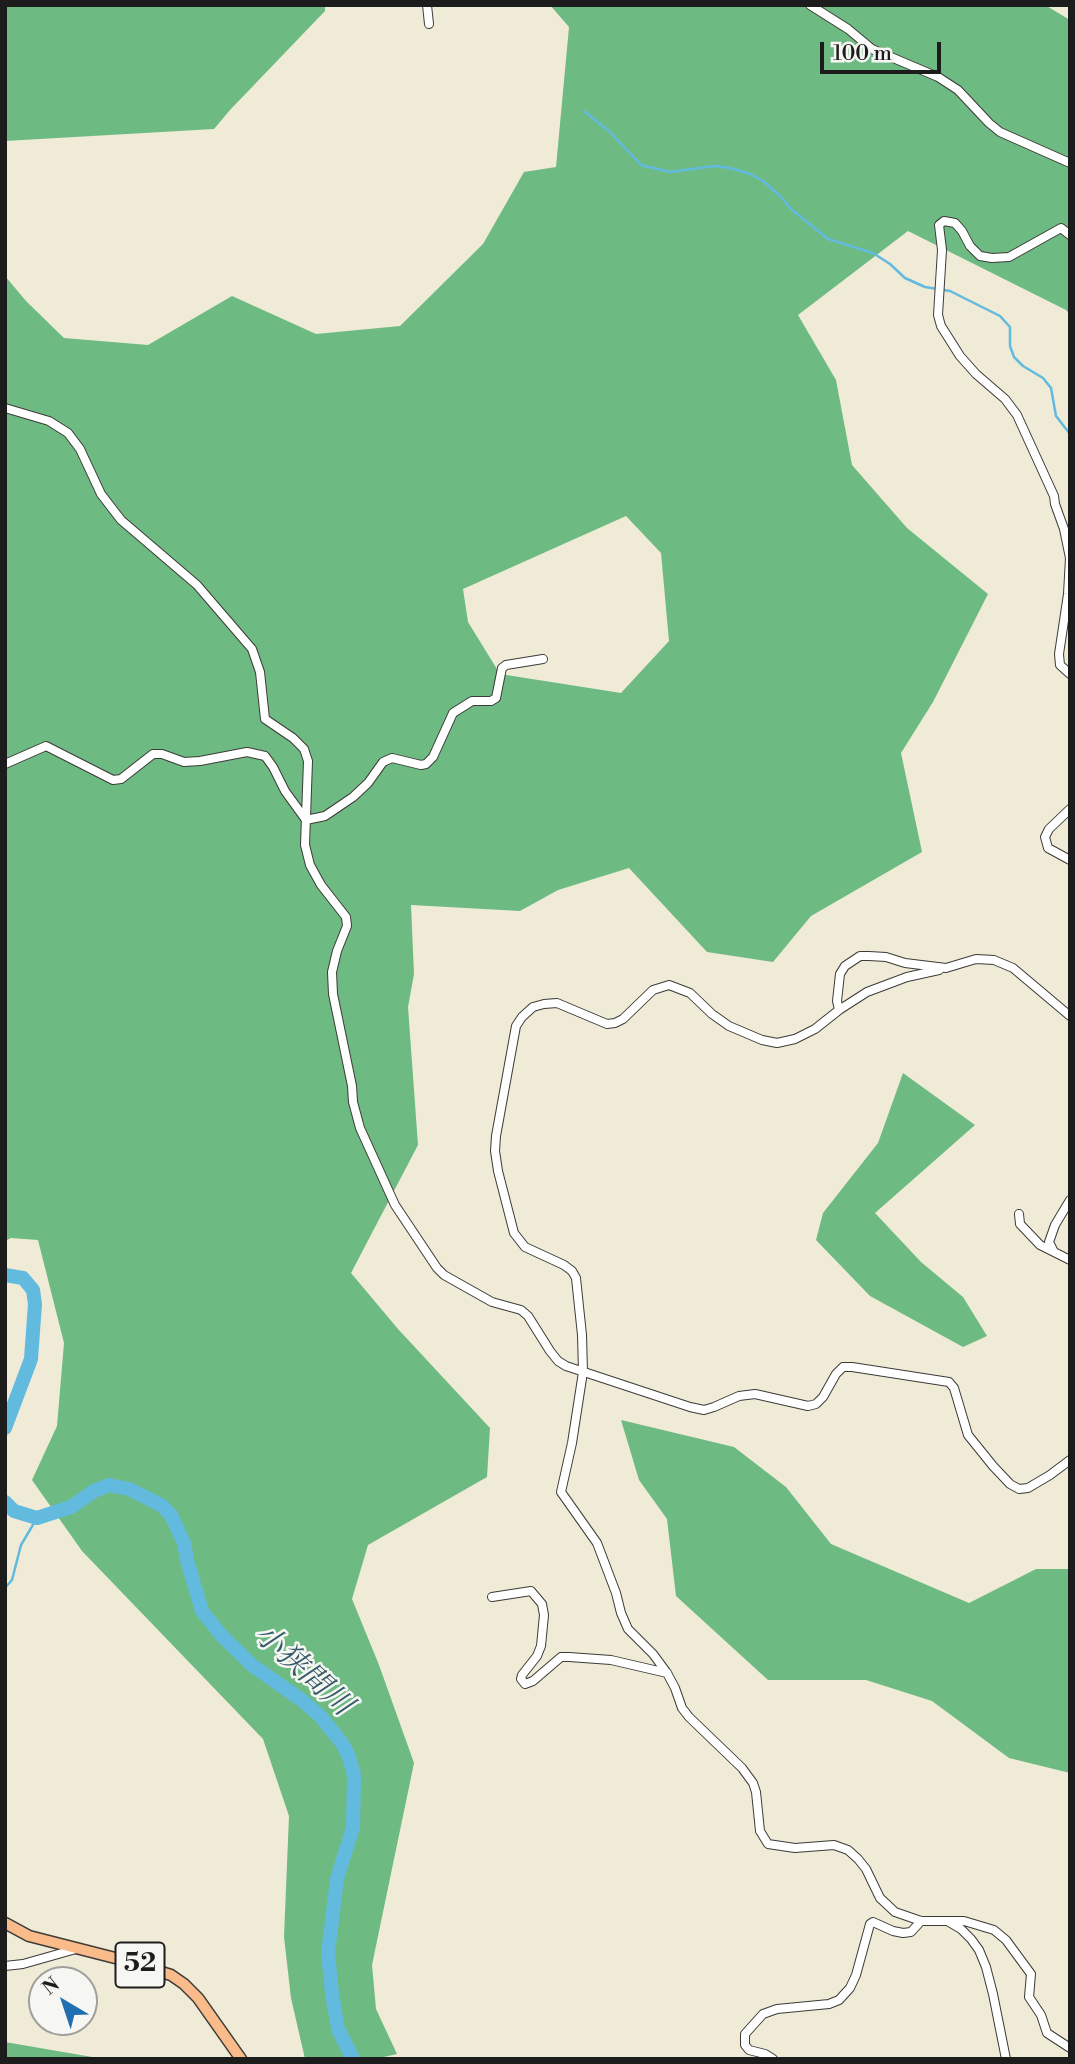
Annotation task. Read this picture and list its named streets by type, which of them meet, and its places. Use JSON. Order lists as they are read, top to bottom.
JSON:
{
  "streets": {
    "main road": ["52"]
  },
  "water": ["小狭間川"],
  "scale_bar": "100 m",
  "north": "top left"
}
